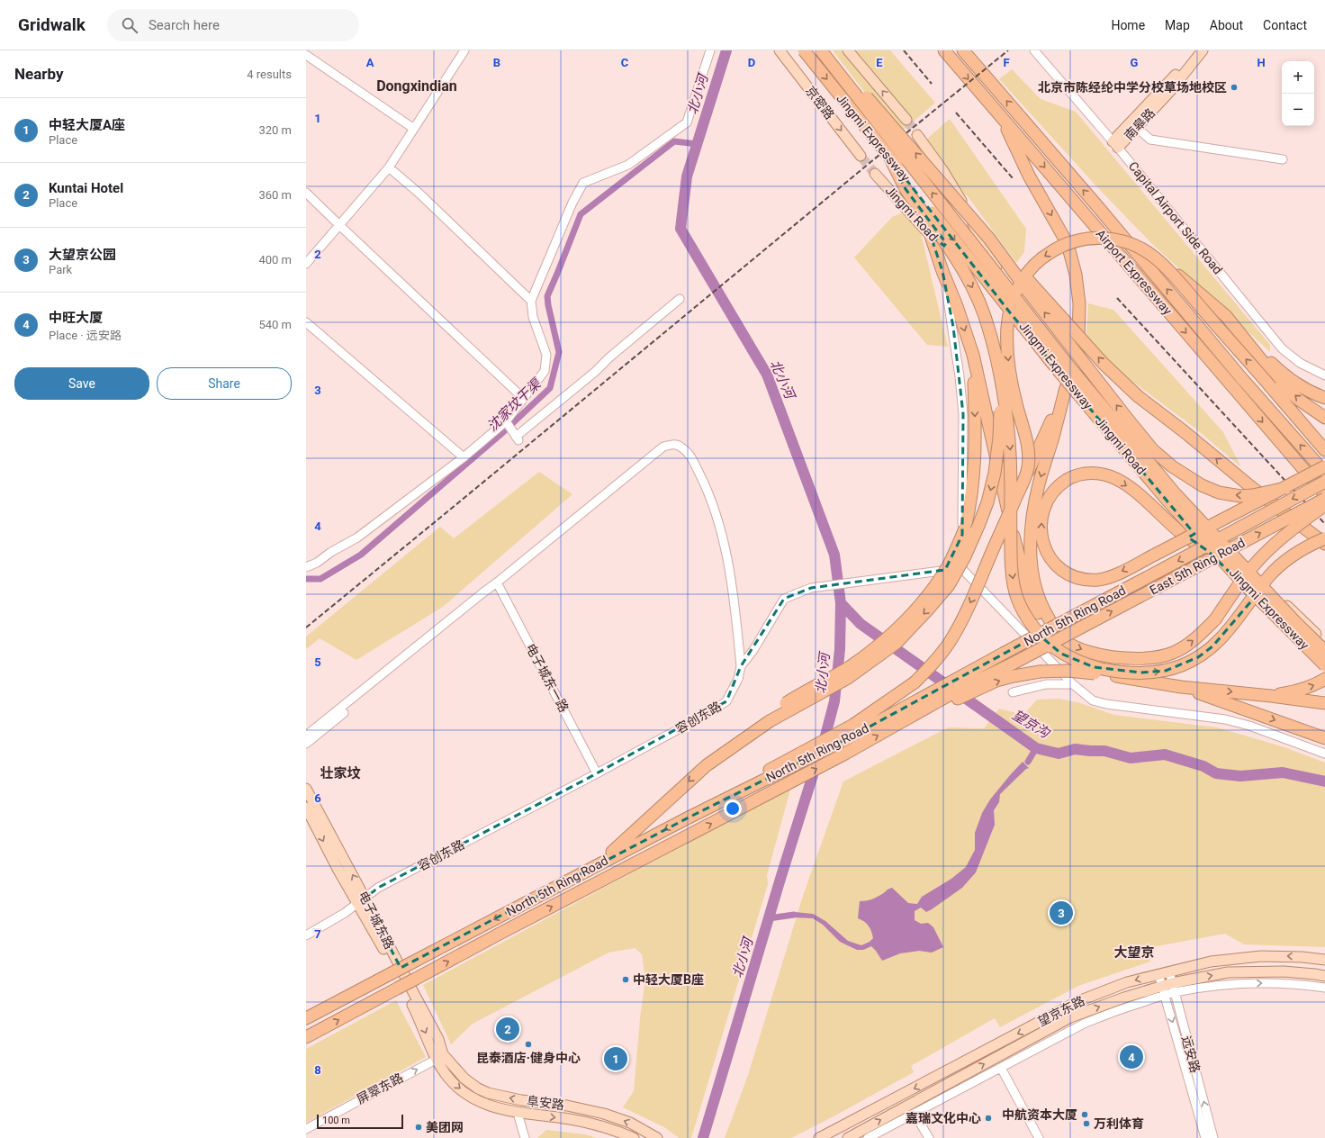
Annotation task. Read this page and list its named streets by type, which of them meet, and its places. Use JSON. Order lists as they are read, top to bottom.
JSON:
{
  "streets": {
    "highway": [
      "Jingmi Expressway",
      "Airport Expressway",
      "East 5th Ring Road",
      "North 5th Ring Road"
    ],
    "main road": [
      "京密路",
      "南皋路",
      "Jingmi Road",
      "电子城东路",
      "望京东路",
      "阜安路"
    ],
    "street": [
      "Capital Airport Side Road",
      "电子城东一路",
      "容创东路",
      "远安路",
      "屏翠东路"
    ]
  },
  "crossings": [
    ["南皋路", "Capital Airport Side Road"],
    ["East 5th Ring Road", "North 5th Ring Road"],
    ["电子城东一路", "容创东路"],
    ["容创东路", "电子城东路"],
    ["电子城东路", "屏翠东路"],
    ["电子城东路", "阜安路"],
    ["望京东路", "远安路"],
    ["屏翠东路", "阜安路"]
  ],
  "one_way": ["屏翠东路"],
  "districts": ["Dongxindian", "壮家坟", "大望京"],
  "water": ["北小河", "沈家坟干渠", "望京沟"],
  "places": [
    "北京市陈经纶中学分校草场地校区",
    "中轻大厦B座",
    "昆泰酒店·健身中心",
    "中航资本大厦",
    "嘉瑞文化中心",
    "万利体育",
    "美团网"
  ],
  "scale_bar": "100 m",
  "page": {
    "header": "Gridwalk",
    "search": "Search here",
    "nav": [
      "Home",
      "Map",
      "About",
      "Contact"
    ],
    "heading": ["Nearby", "4 results"],
    "map_buttons": ["+", "−"],
    "list": [
      {
        "mark": "1",
        "name": "中轻大厦A座",
        "note": "Place",
        "value": "320 m"
      },
      {
        "mark": "2",
        "name": "Kuntai Hotel",
        "note": "Place",
        "value": "360 m"
      },
      {
        "mark": "3",
        "name": "大望京公园",
        "note": "Park",
        "value": "400 m"
      },
      {
        "mark": "4",
        "name": "中旺大厦",
        "note": "Place · 远安路",
        "value": "540 m"
      }
    ],
    "buttons": ["Save", "Share"],
    "pins": [
      "3",
      "2",
      "4",
      "1"
    ],
    "scale": "100 m"
  },
  "grid": {
    "columns": [
      "A",
      "B",
      "C",
      "D",
      "E",
      "F",
      "G",
      "H"
    ],
    "rows": [
      "1",
      "2",
      "3",
      "4",
      "5",
      "6",
      "7",
      "8"
    ]
  }
}
